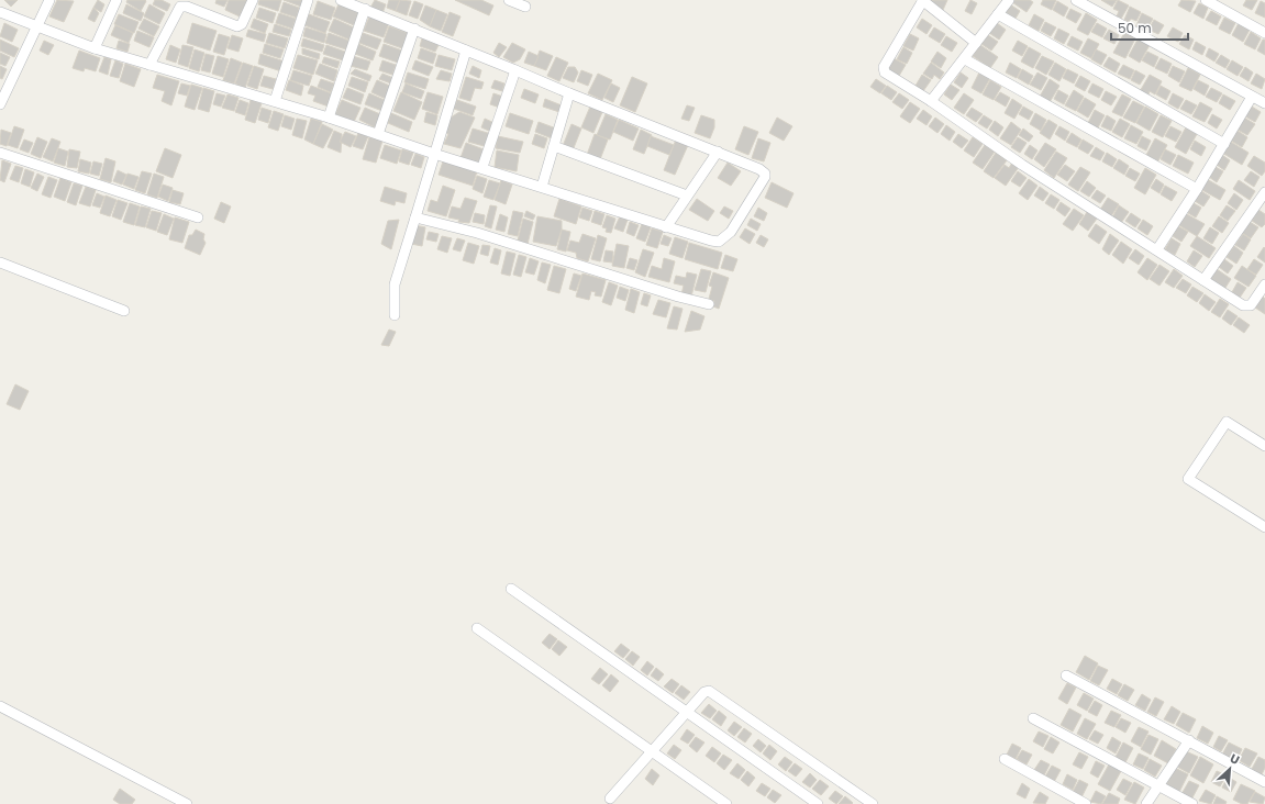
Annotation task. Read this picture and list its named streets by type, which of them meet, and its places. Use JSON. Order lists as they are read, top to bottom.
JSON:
{
  "scale_bar": "50 m",
  "north": "top right"
}
